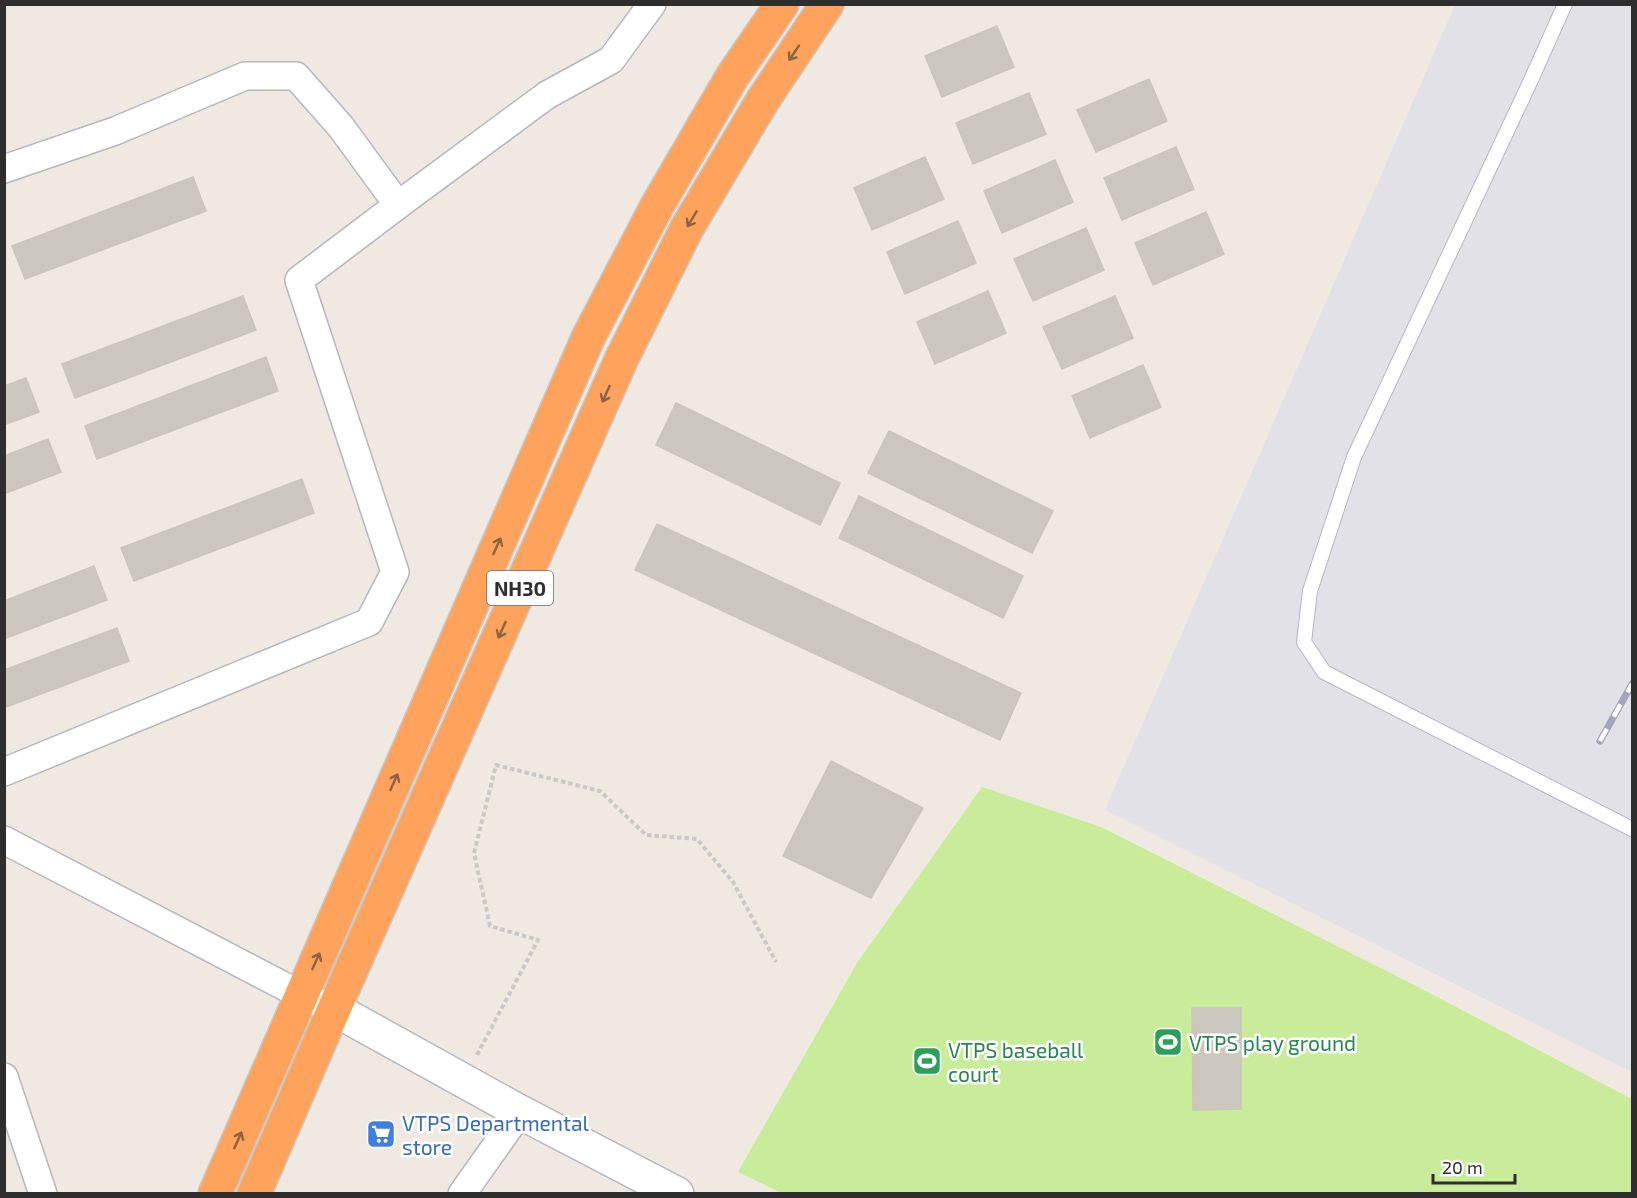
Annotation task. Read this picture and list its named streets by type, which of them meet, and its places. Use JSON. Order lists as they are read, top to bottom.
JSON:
{
  "streets": {
    "highway": ["NH30"]
  },
  "places": {
    "sports": ["VTPS play ground", "VTPS baseball court"],
    "supermarket": ["VTPS Departmental store"]
  },
  "scale_bar": "20 m"
}
